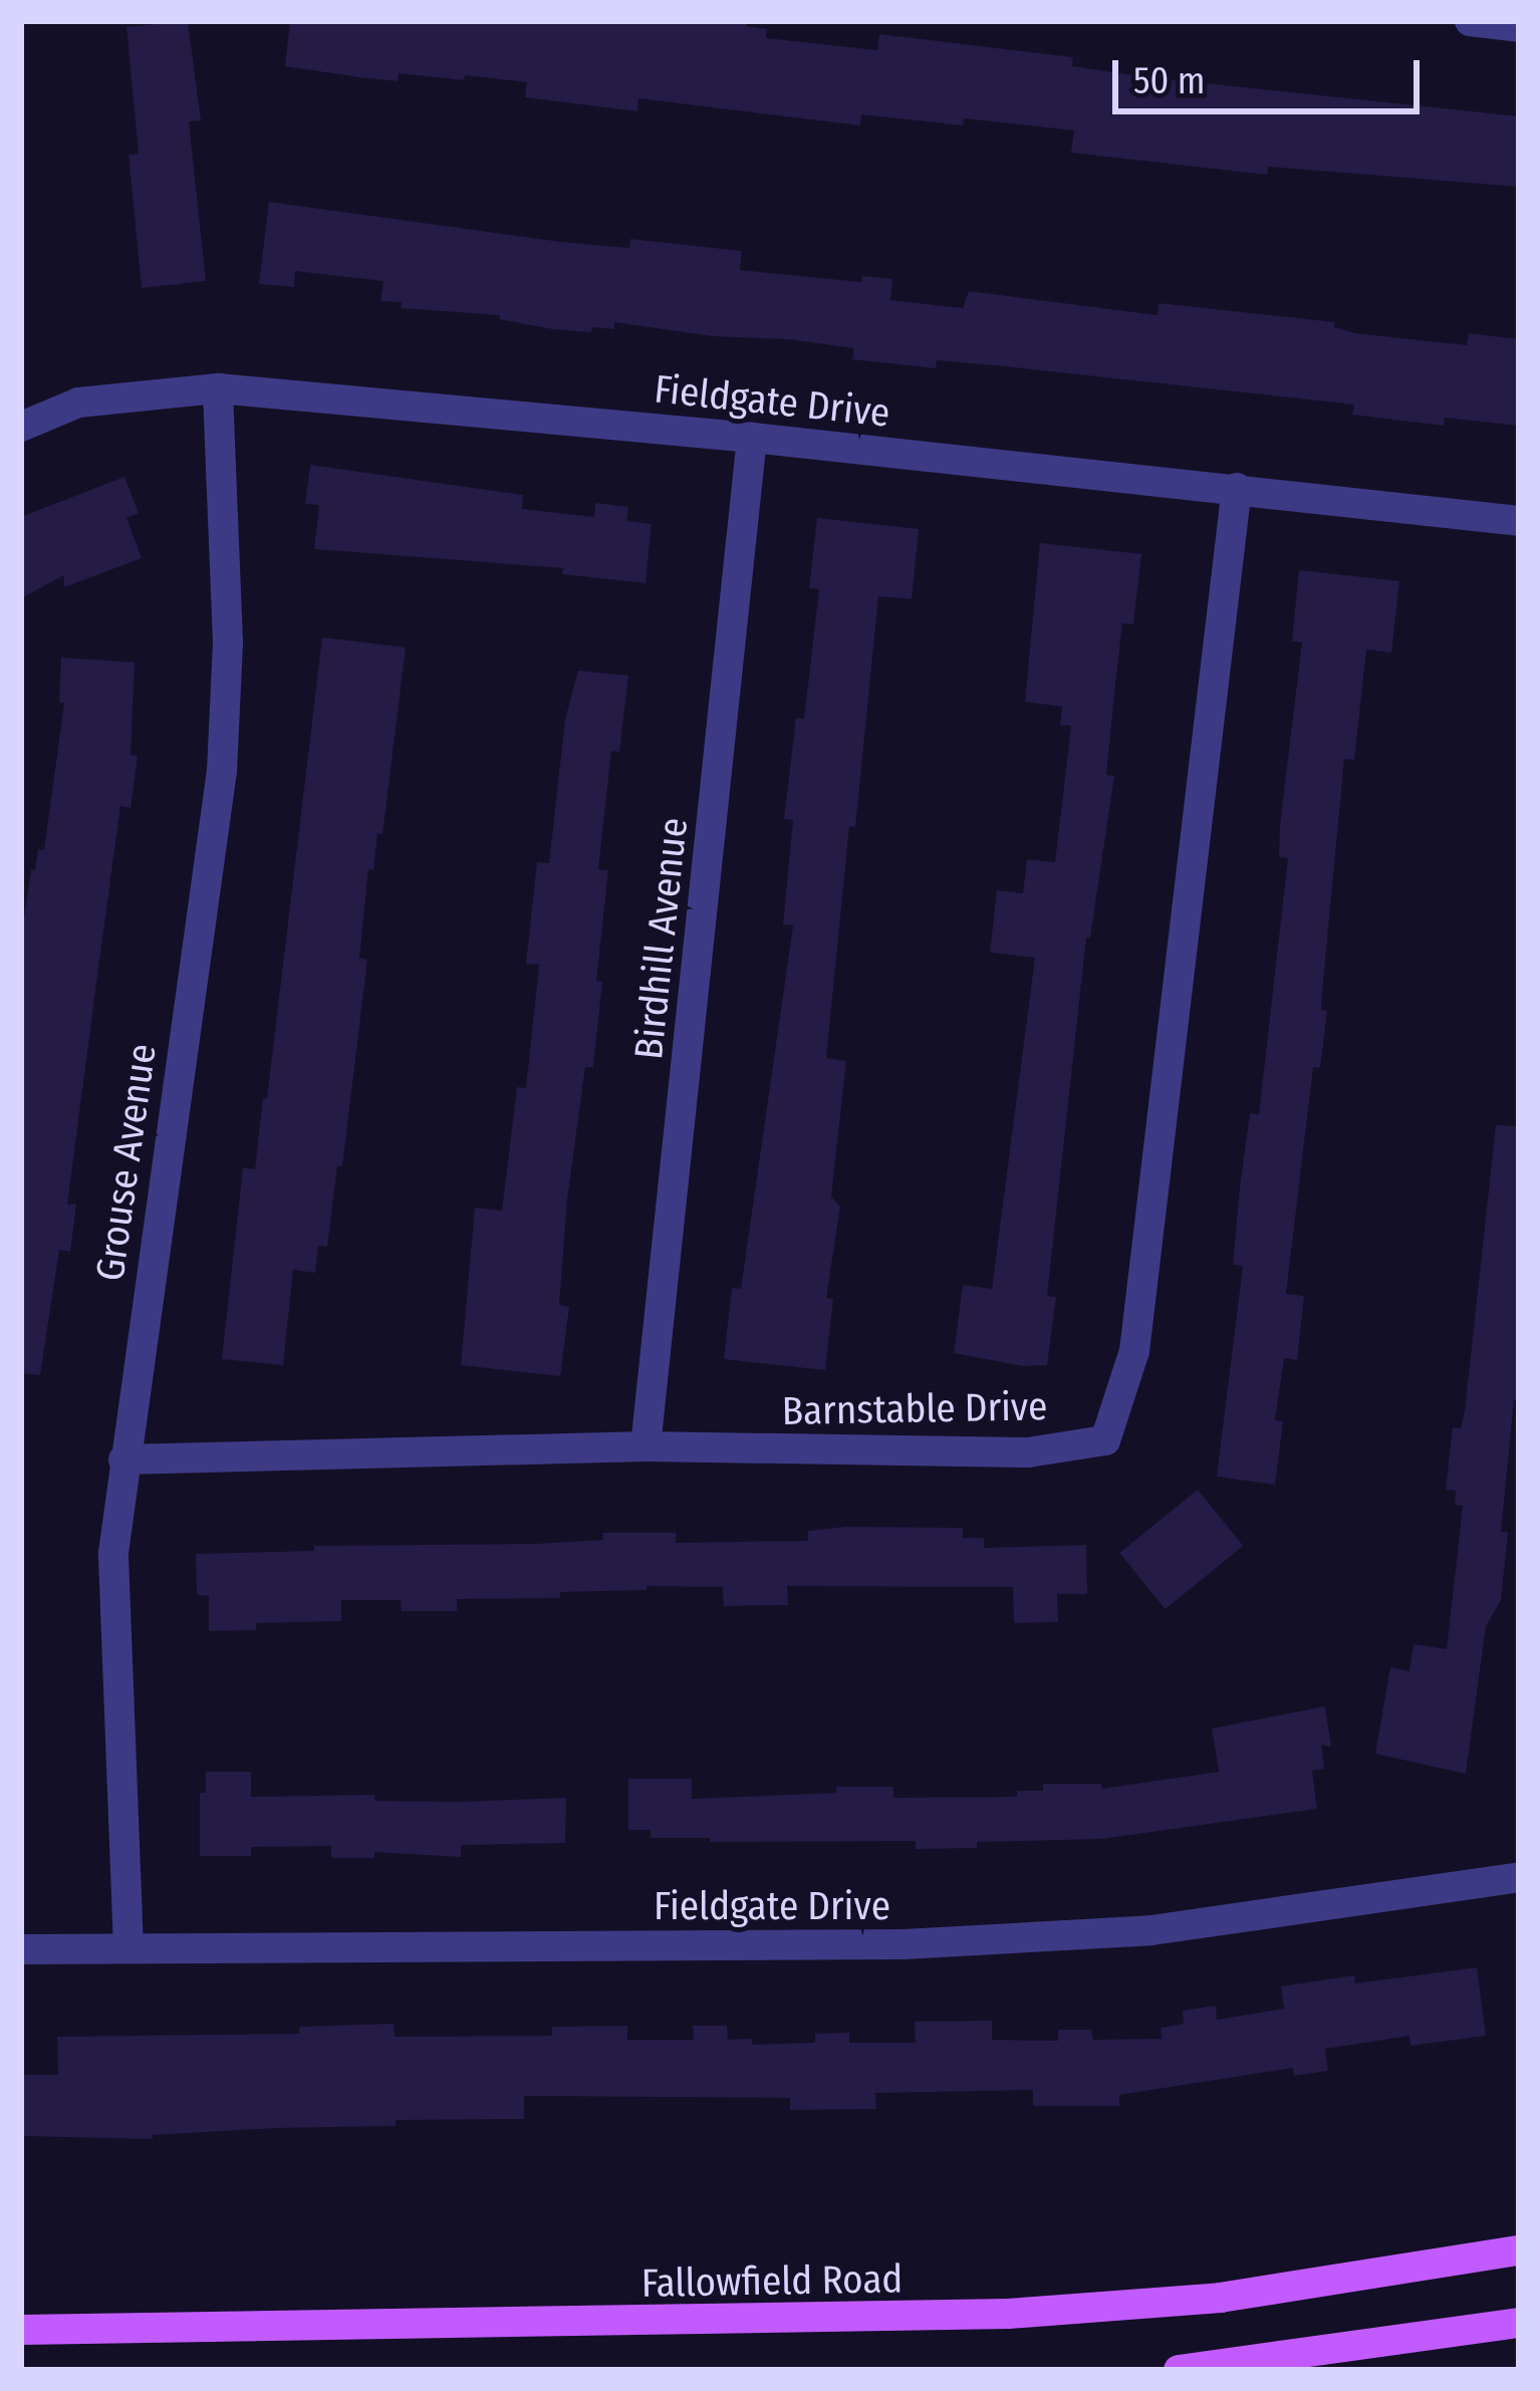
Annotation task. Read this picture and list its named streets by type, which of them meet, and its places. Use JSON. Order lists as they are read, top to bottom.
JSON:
{
  "streets": {
    "main road": ["Fallowfield Road"],
    "street": [
      "Fieldgate Drive",
      "Birdhill Avenue",
      "Grouse Avenue",
      "Barnstable Drive"
    ]
  },
  "crossings": [
    ["Fieldgate Drive", "Birdhill Avenue"],
    ["Fieldgate Drive", "Grouse Avenue"],
    ["Fieldgate Drive", "Barnstable Drive"],
    ["Birdhill Avenue", "Barnstable Drive"],
    ["Grouse Avenue", "Barnstable Drive"]
  ],
  "scale_bar": "50 m"
}
